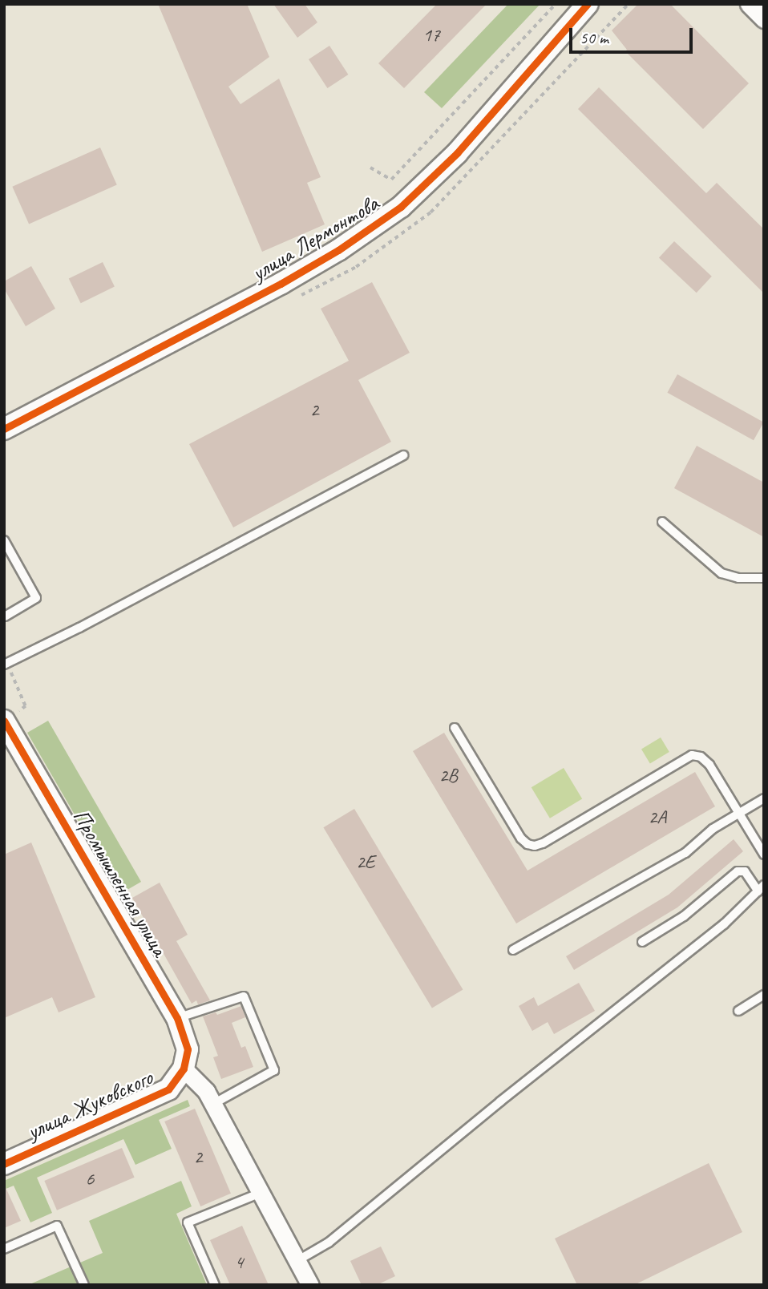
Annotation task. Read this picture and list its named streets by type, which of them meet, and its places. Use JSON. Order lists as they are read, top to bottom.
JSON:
{
  "streets": {
    "street": ["улица Лермонтова", "Промышленная улица", "улица Жуковского"]
  },
  "crossings": [
    ["Промышленная улица", "улица Жуковского"]
  ],
  "house_numbers": [
    "17",
    "2",
    "2В",
    "2А",
    "2Е",
    "2",
    "6",
    "4"
  ],
  "scale_bar": "50 m"
}
